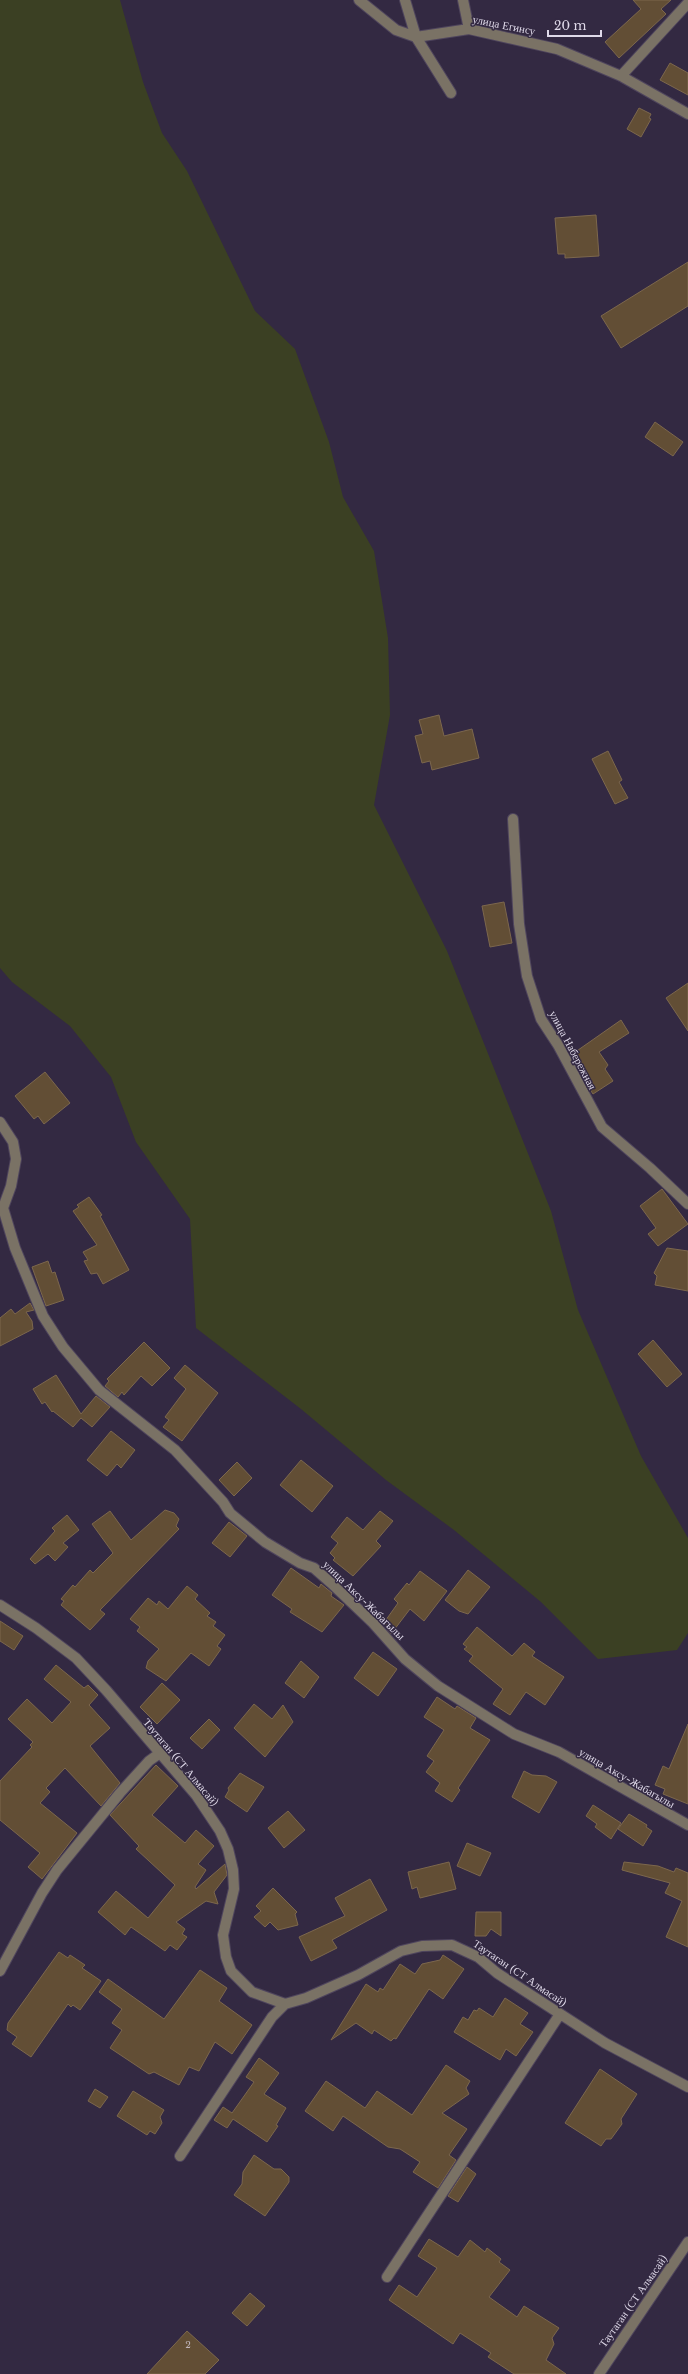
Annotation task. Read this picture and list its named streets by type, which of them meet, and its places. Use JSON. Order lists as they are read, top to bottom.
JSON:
{
  "streets": {
    "street": [
      "улица Егинсу",
      "улица Набережная",
      "улица Аксу-Жабагылы",
      "Таутаган (СТ Алмасай)"
    ]
  },
  "house_numbers": ["2"],
  "scale_bar": "20 m"
}
